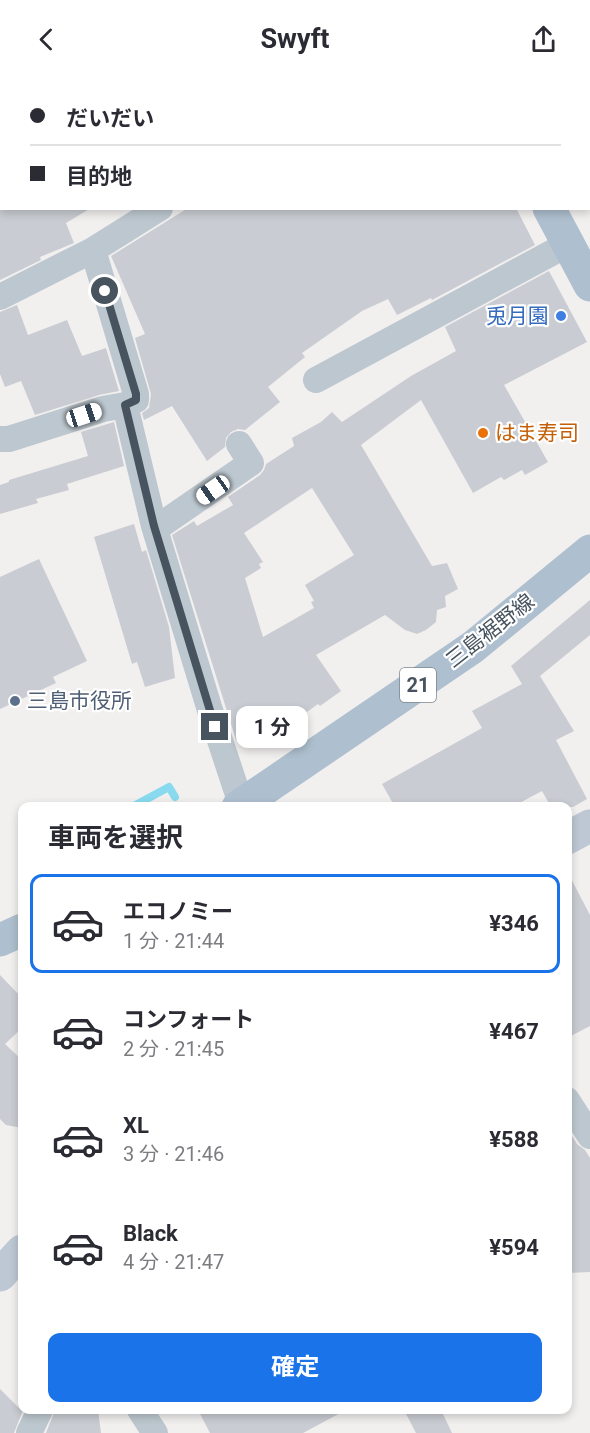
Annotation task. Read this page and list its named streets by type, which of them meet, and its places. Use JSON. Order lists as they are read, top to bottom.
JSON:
{
  "streets": {
    "main road": ["三島裾野線", "21"]
  },
  "places": ["兎月園", "はま寿司", "三島市役所"],
  "page": {
    "header": "Swyft",
    "banner": ["だいだい", "目的地"],
    "bubble": "1 分",
    "heading": "車両を選択",
    "list": [
      {
        "name": "エコノミー",
        "note": "1 分 · 21:44",
        "value": "¥346"
      },
      {
        "name": "コンフォート",
        "note": "2 分 · 21:45",
        "value": "¥467"
      },
      {
        "name": "XL",
        "note": "3 分 · 21:46",
        "value": "¥588"
      },
      {
        "name": "Black",
        "note": "4 分 · 21:47",
        "value": "¥594"
      }
    ],
    "buttons": "確定"
  }
}
